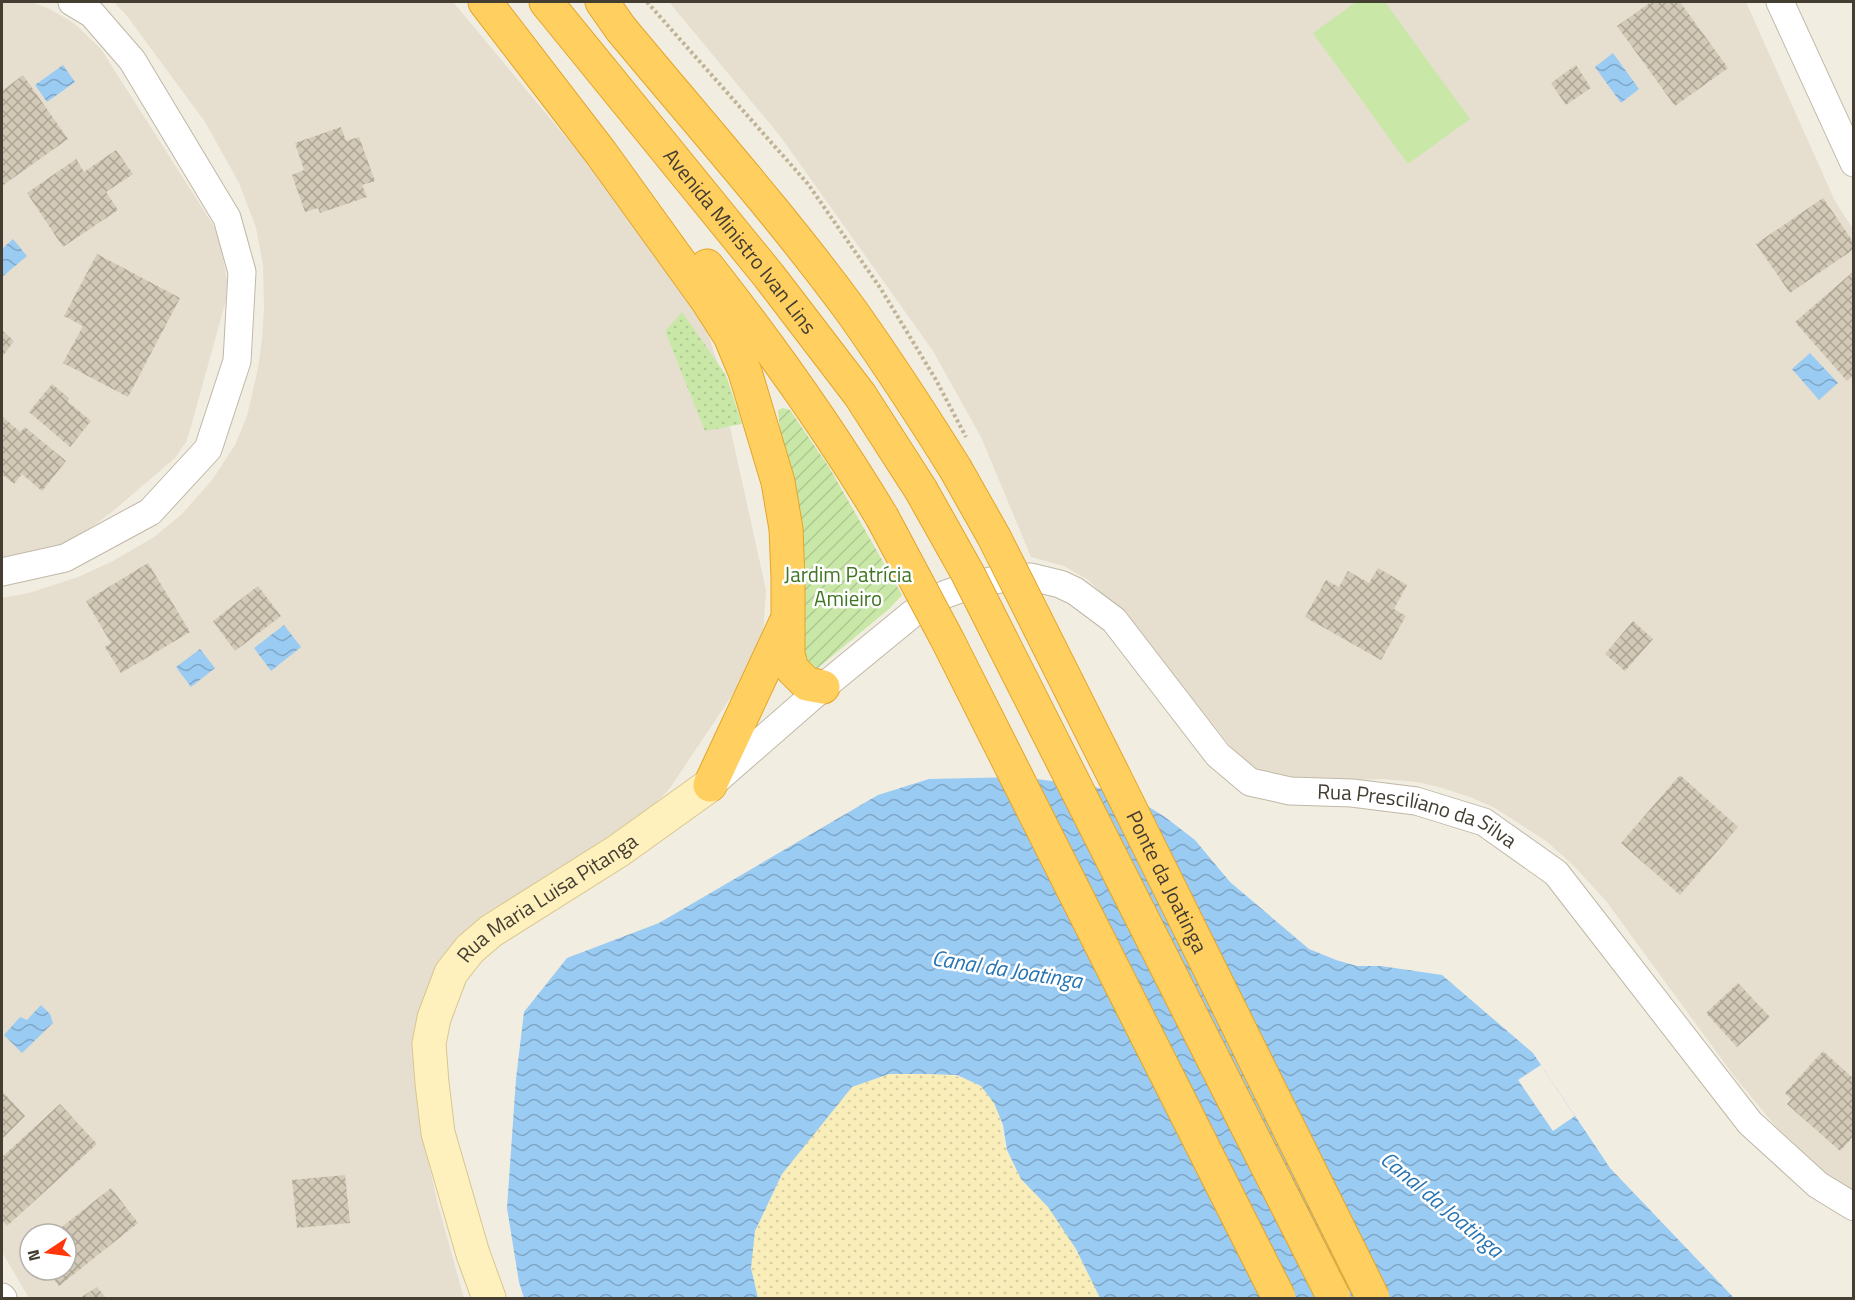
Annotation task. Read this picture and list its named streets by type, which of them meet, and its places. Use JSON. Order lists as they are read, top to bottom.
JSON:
{
  "streets": {
    "highway": ["Avenida Ministro Ivan Lins", "Ponte da Joatinga"],
    "street": ["Rua Presciliano da Silva", "Rua Maria Luisa Pitanga"]
  },
  "crossings": [
    ["Avenida Ministro Ivan Lins", "Ponte da Joatinga"],
    ["Rua Presciliano da Silva", "Rua Maria Luisa Pitanga"]
  ],
  "water": ["Canal da Joatinga"],
  "parks": ["Jardim Patrícia Amieiro"],
  "north": "left"
}
